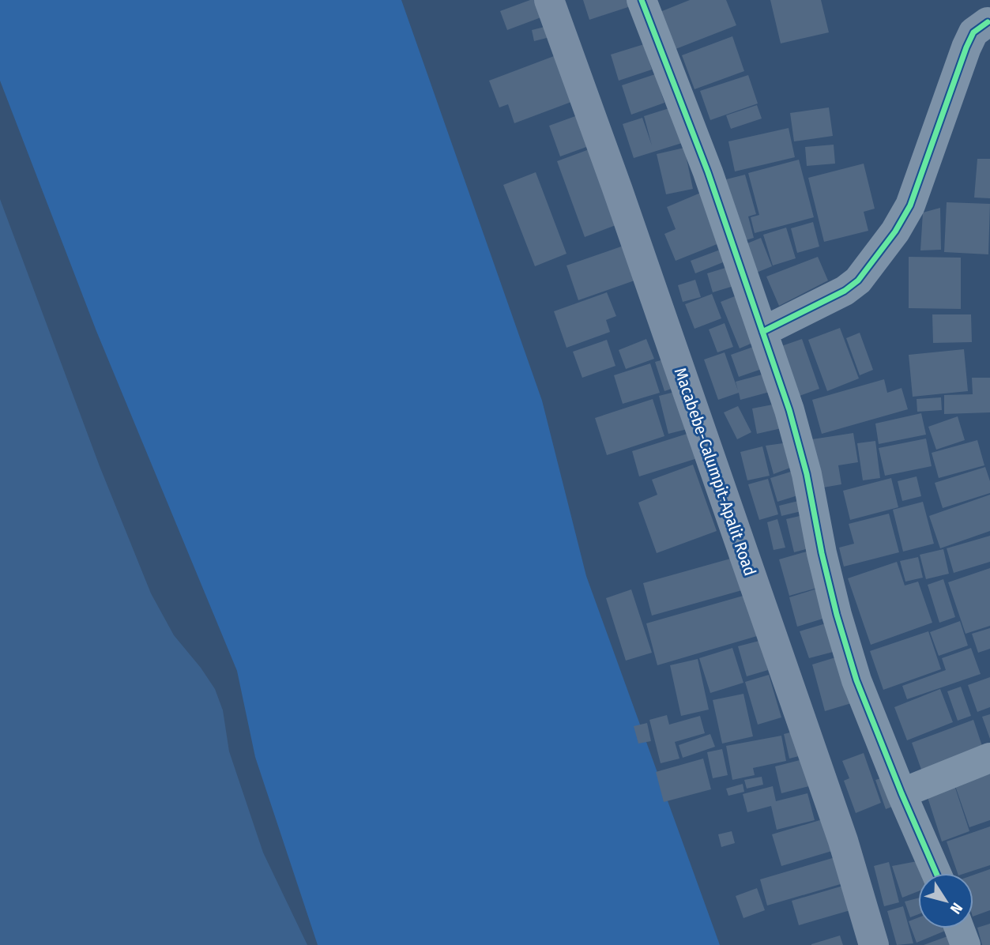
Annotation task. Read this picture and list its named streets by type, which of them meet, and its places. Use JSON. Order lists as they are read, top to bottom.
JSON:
{
  "streets": {
    "main road": ["Macabebe-Calumpit-Apalit Road"]
  },
  "north": "bottom right"
}
